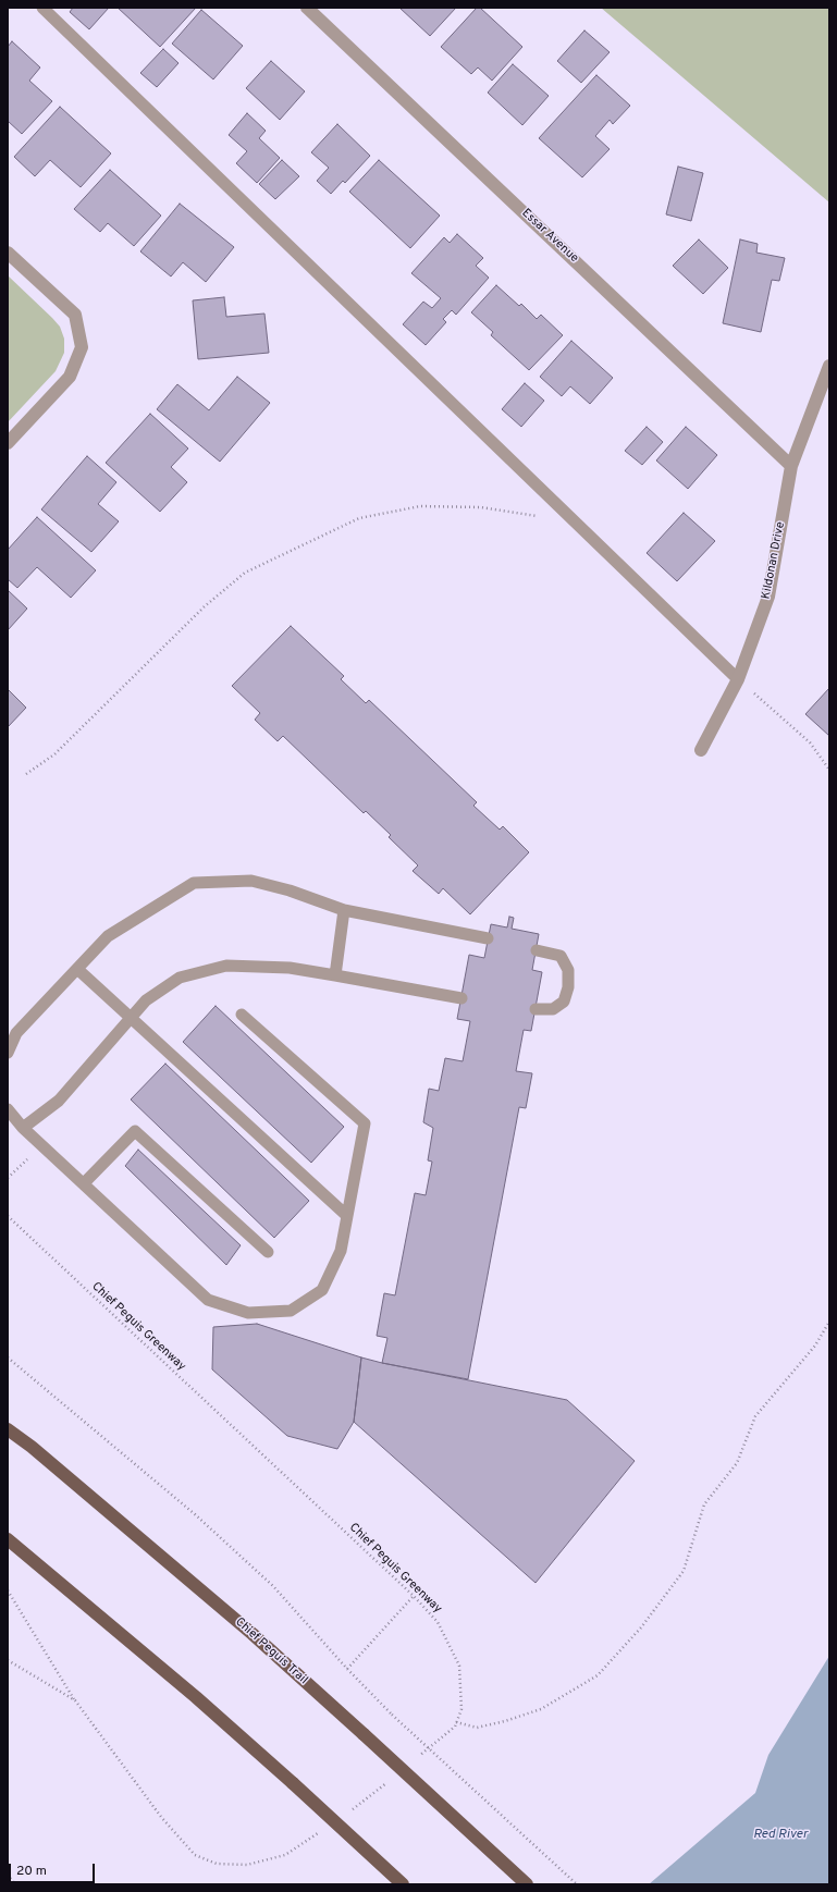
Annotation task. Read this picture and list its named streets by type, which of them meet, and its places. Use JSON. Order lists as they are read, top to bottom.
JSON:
{
  "streets": {
    "main road": ["Chief Peguis Trail"],
    "street": ["Essar Avenue", "Kildonan Drive"],
    "path": ["Chief Peguis Greenway"]
  },
  "crossings": [
    ["Essar Avenue", "Kildonan Drive"]
  ],
  "water": ["Red River"],
  "scale_bar": "20 m"
}
